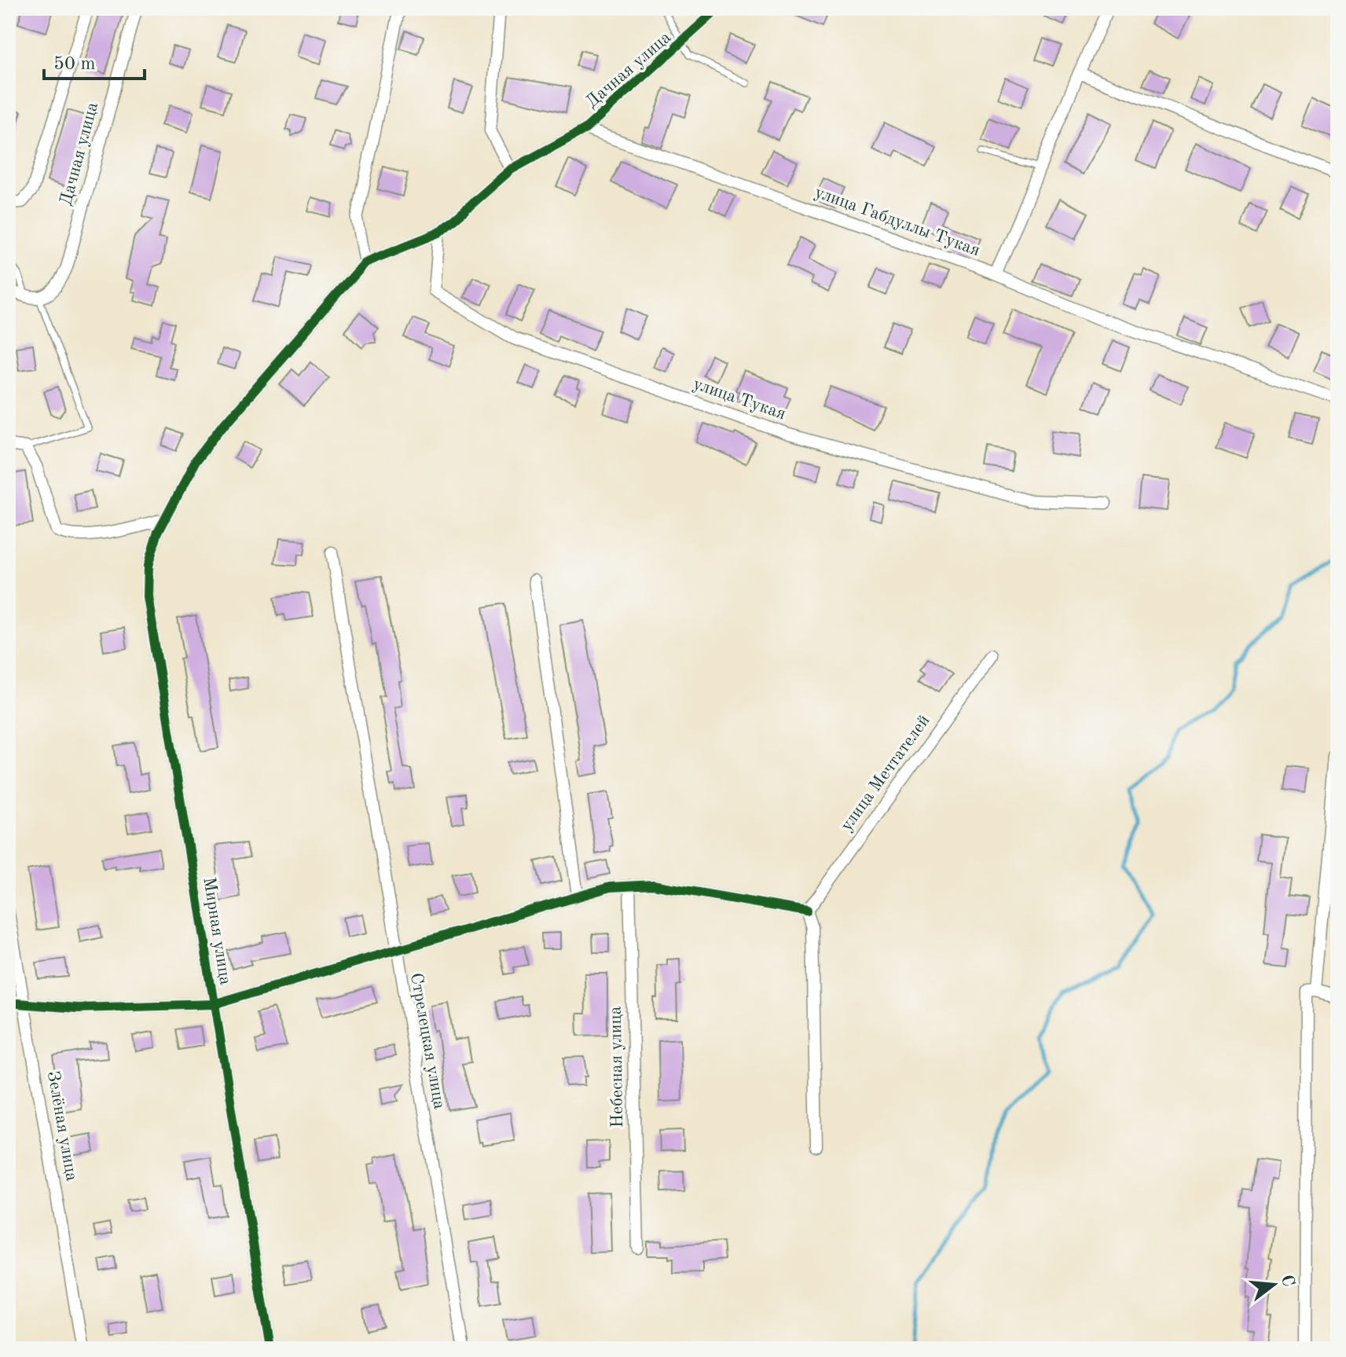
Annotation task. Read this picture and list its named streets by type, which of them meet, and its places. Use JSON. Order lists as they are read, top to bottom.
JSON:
{
  "streets": {
    "street": [
      "Дачная улица",
      "улица Габдуллы Тукая",
      "улица Тукая",
      "улица Мечтателей",
      "Мирная улица",
      "Стрелецкая улица",
      "Небесная улица",
      "Зелёная улица"
    ]
  },
  "crossings": [
    ["Дачная улица", "улица Габдуллы Тукая"],
    ["Дачная улица", "улица Тукая"],
    ["Дачная улица", "Мирная улица"]
  ],
  "scale_bar": "50 m",
  "north": "right"
}
